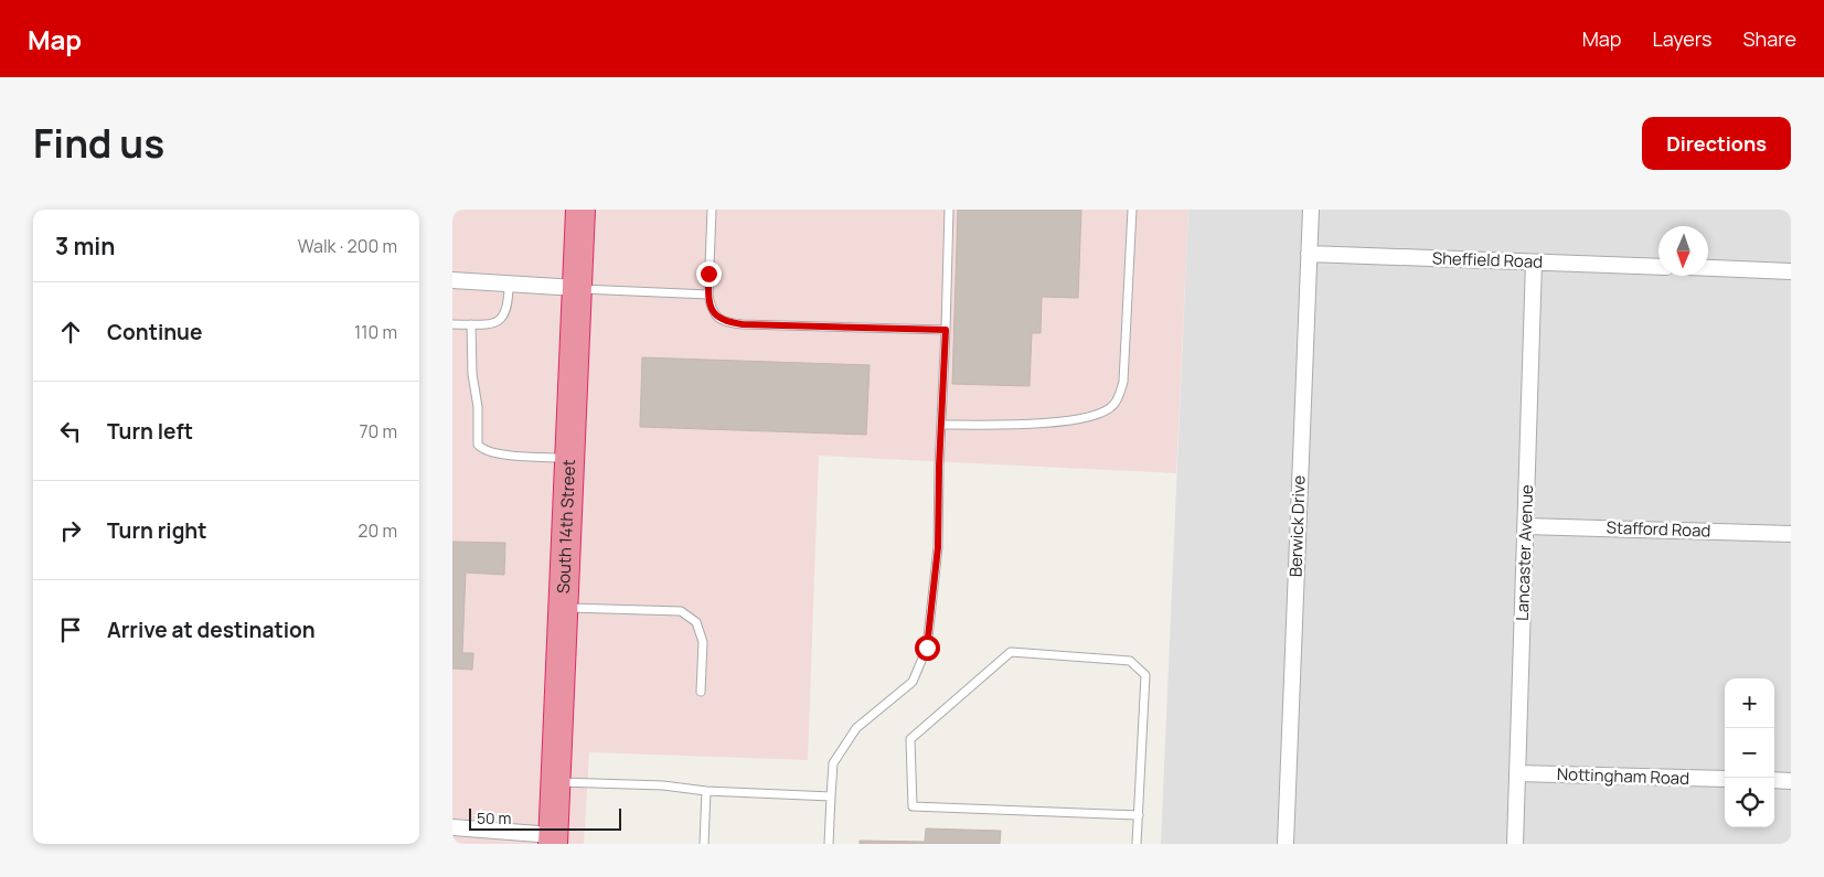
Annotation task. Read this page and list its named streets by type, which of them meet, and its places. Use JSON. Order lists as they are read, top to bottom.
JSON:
{
  "streets": {
    "highway": ["South 14th Street"],
    "street": [
      "Sheffield Road",
      "Berwick Drive",
      "Stafford Road",
      "Lancaster Avenue",
      "Nottingham Road"
    ]
  },
  "crossings": [
    ["Sheffield Road", "Berwick Drive"],
    ["Sheffield Road", "Lancaster Avenue"],
    ["Stafford Road", "Lancaster Avenue"],
    ["Lancaster Avenue", "Nottingham Road"]
  ],
  "scale_bar": "50 m",
  "north": "bottom",
  "page": {
    "header": "Map",
    "nav": ["Map", "Layers", "Share"],
    "title": "Find us",
    "buttons": "Directions",
    "heading": ["3 min", "Walk · 200 m"],
    "list": [
      ["Continue", "110 m"],
      ["Turn left", "70 m"],
      ["Turn right", "20 m"],
      "Arrive at destination"
    ],
    "map_buttons": ["+", "−"],
    "scale": "50 m"
  }
}
